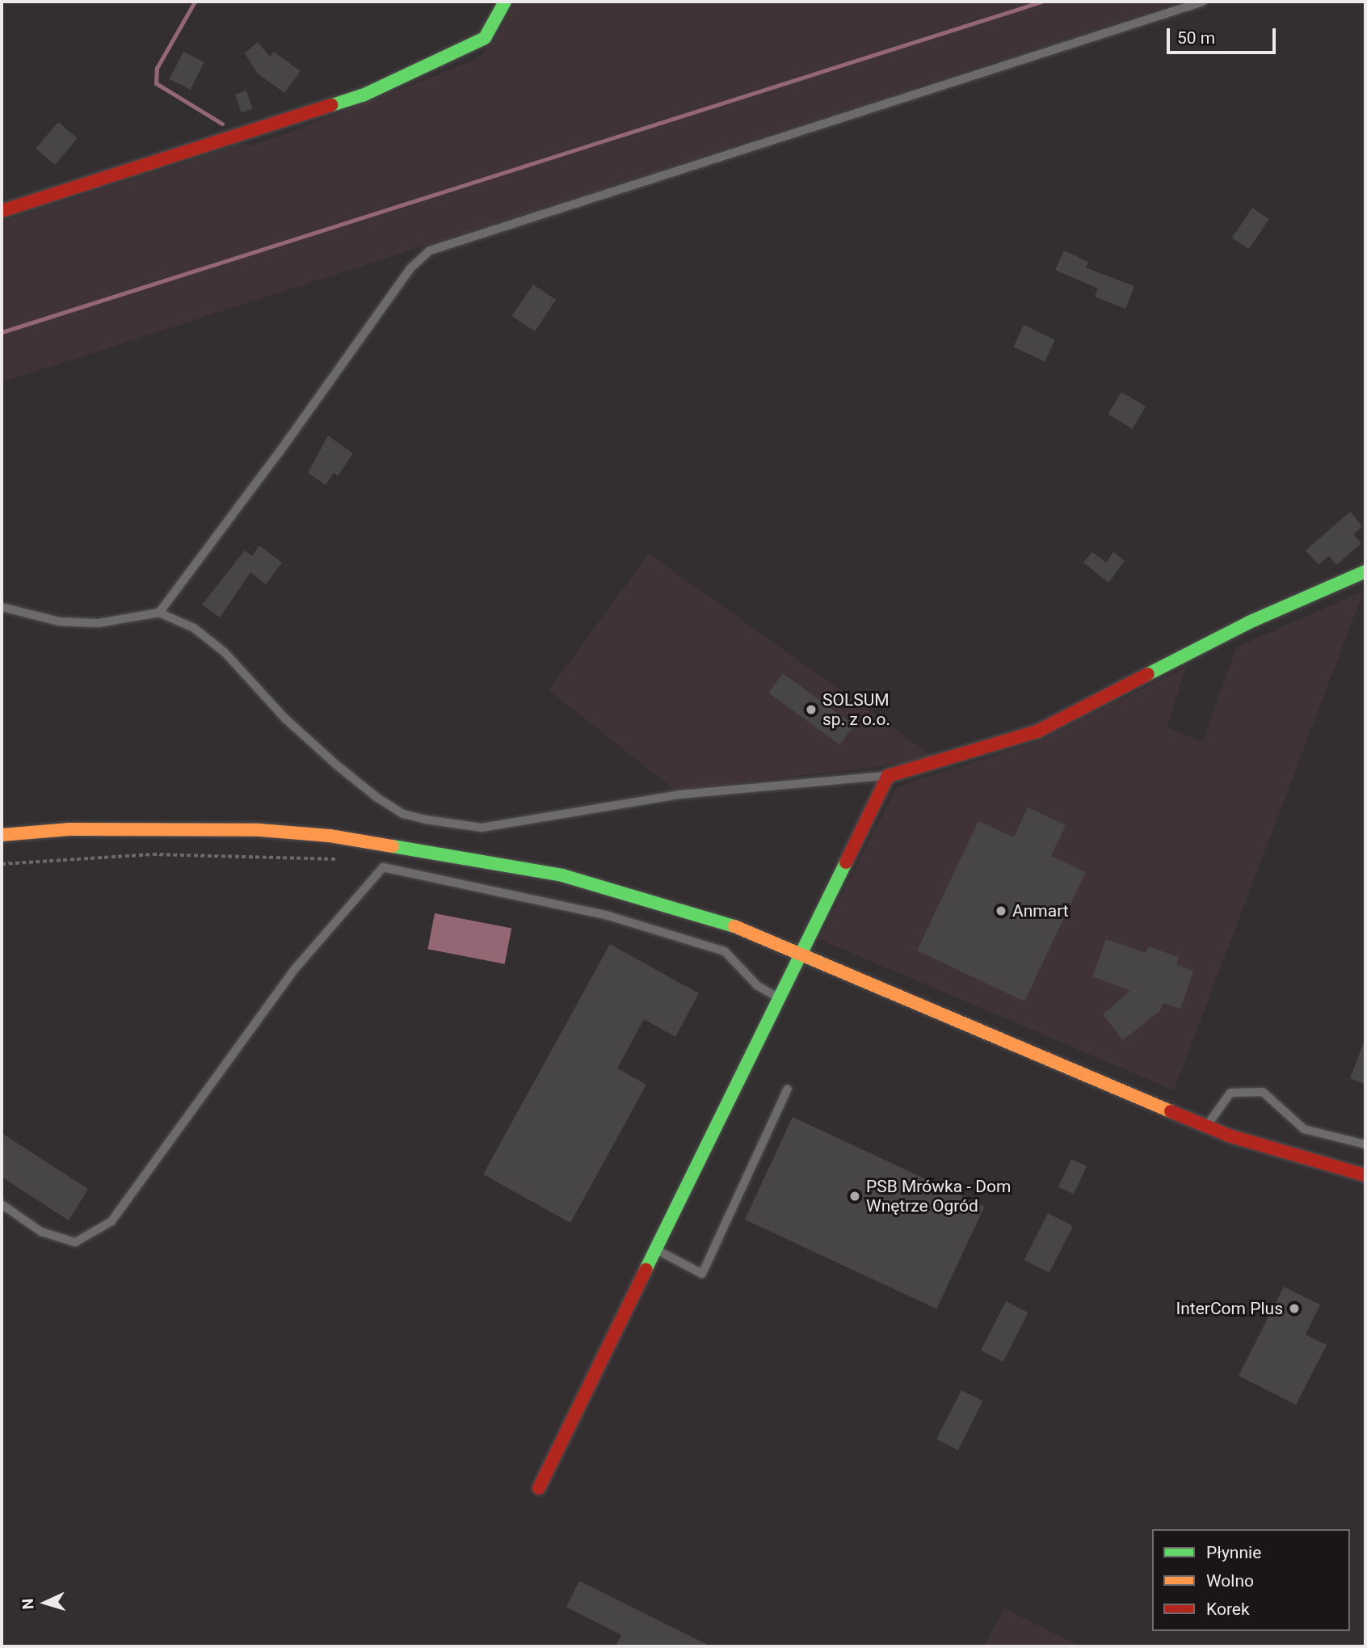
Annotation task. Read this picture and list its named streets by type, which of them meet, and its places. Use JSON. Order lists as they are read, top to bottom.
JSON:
{
  "places": [
    "SOLSUM sp. z o.o.",
    "Anmart",
    "PSB Mrówka - Dom Wnętrze Ogród",
    "InterCom Plus"
  ],
  "legend": ["Płynnie", "Wolno", "Korek"],
  "scale_bar": "50 m",
  "north": "left"
}
